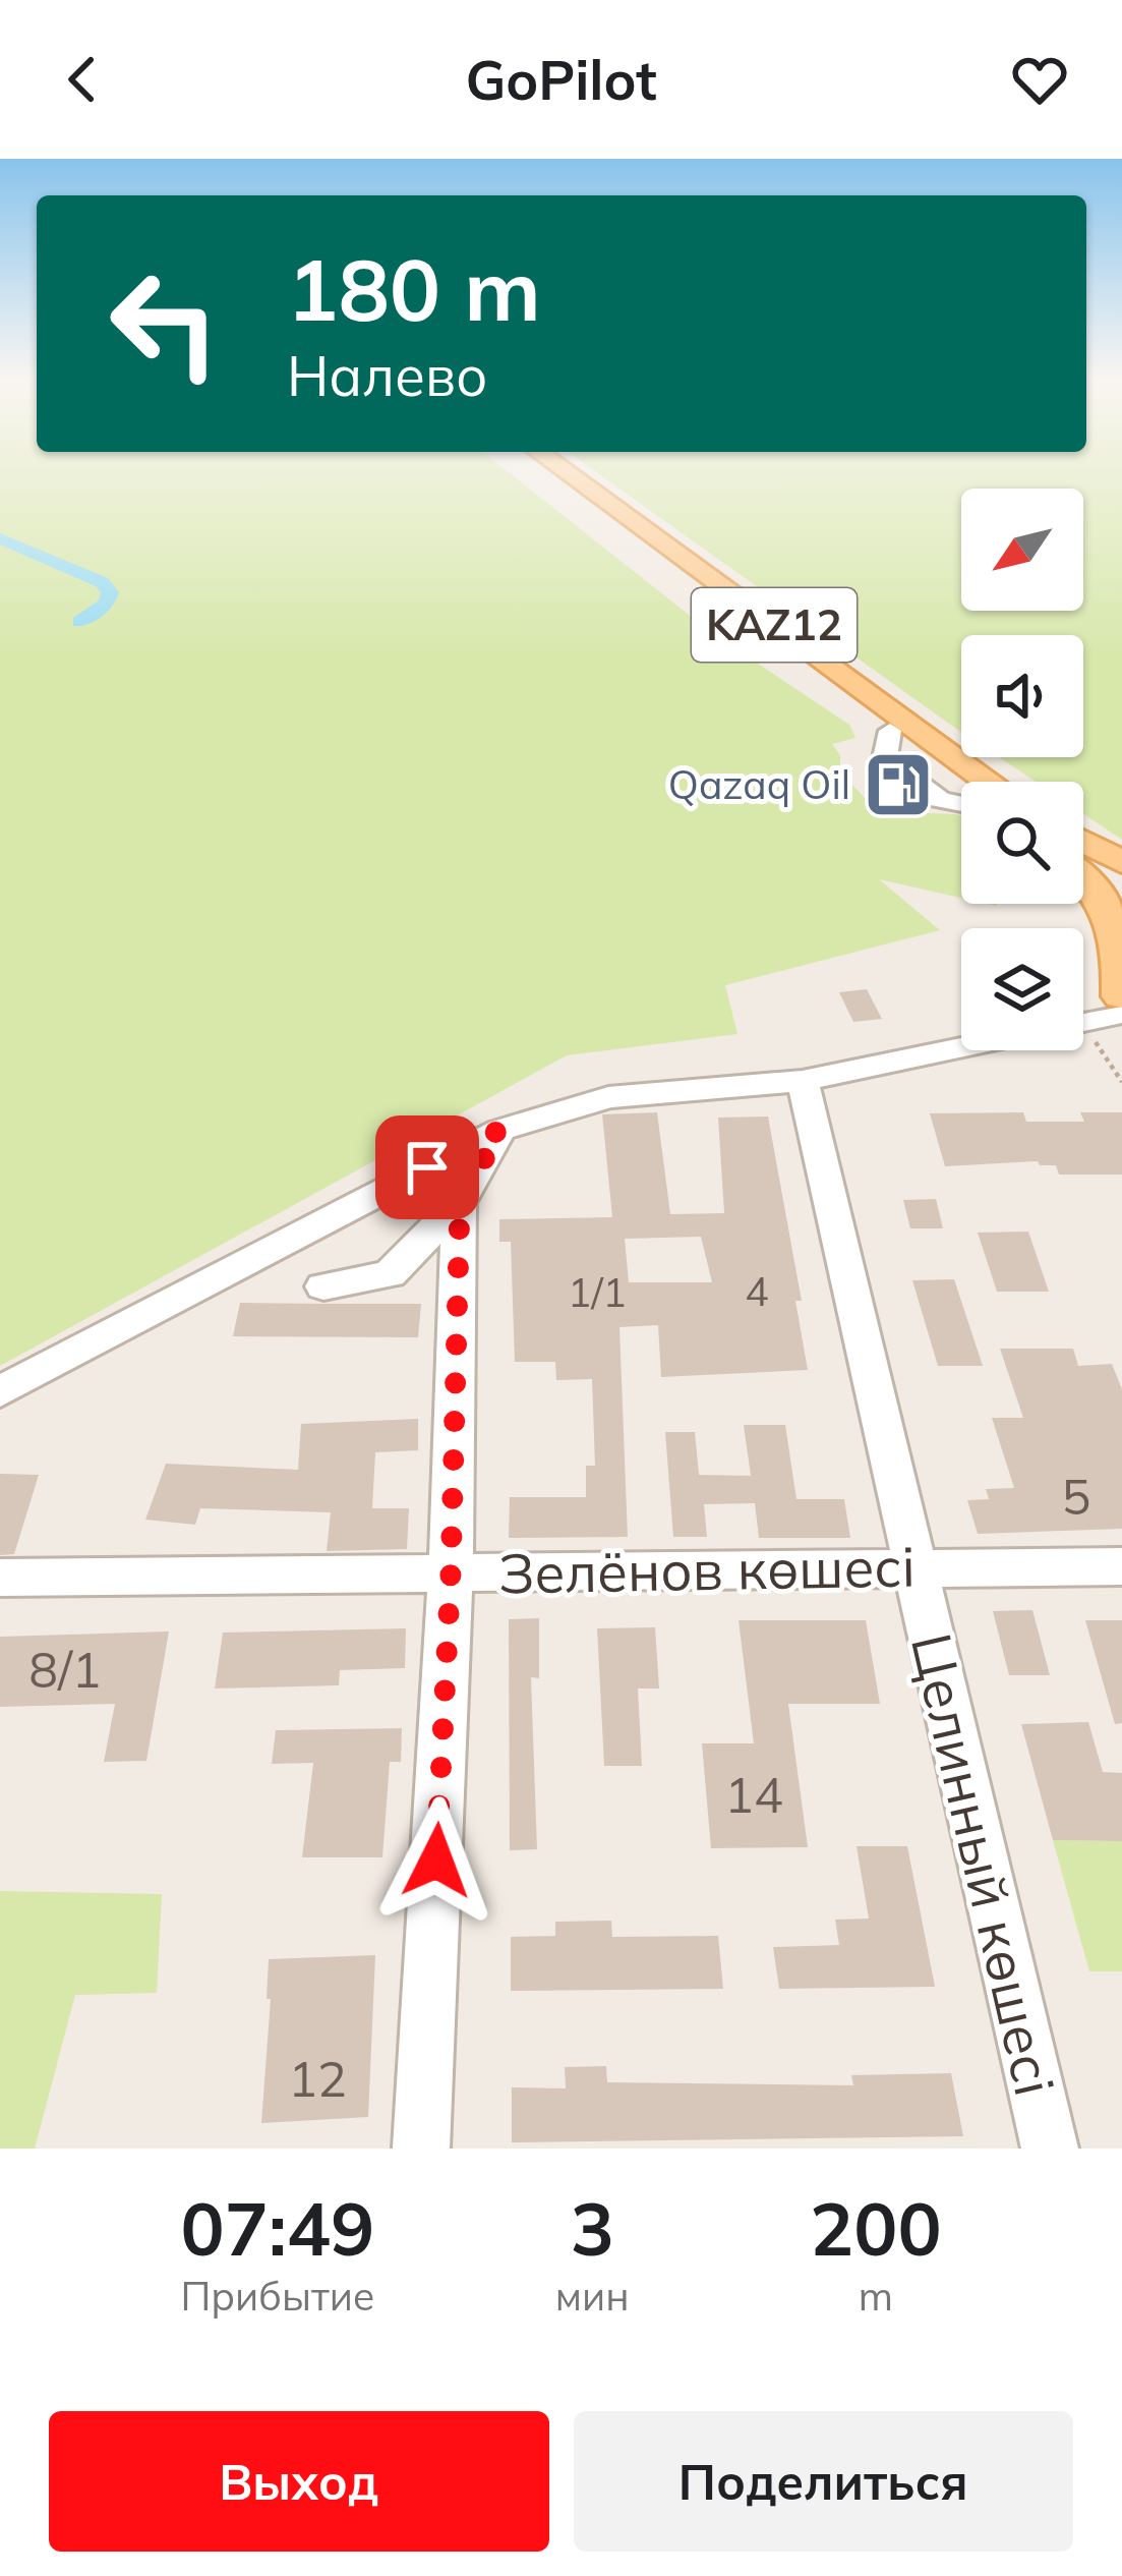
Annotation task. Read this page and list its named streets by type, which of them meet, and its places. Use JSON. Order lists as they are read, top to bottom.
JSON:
{
  "streets": {
    "main road": ["KAZ12"],
    "street": ["Зелёнов көшесі", "Целинный көшесі"]
  },
  "crossings": [
    ["Зелёнов көшесі", "Целинный көшесі"]
  ],
  "places": {
    "fuel station": ["Qazaq Oil"]
  },
  "house_numbers": [
    "4",
    "1/1",
    "5",
    "8/1",
    "14",
    "12"
  ],
  "north": "bottom left",
  "page": {
    "header": "GoPilot",
    "turn": ["180 m", "Налево"],
    "eta": [
      "07:49",
      "Прибытие",
      "3",
      "мин",
      "200",
      "m"
    ],
    "buttons": ["Выход", "Поделиться"]
  }
}
